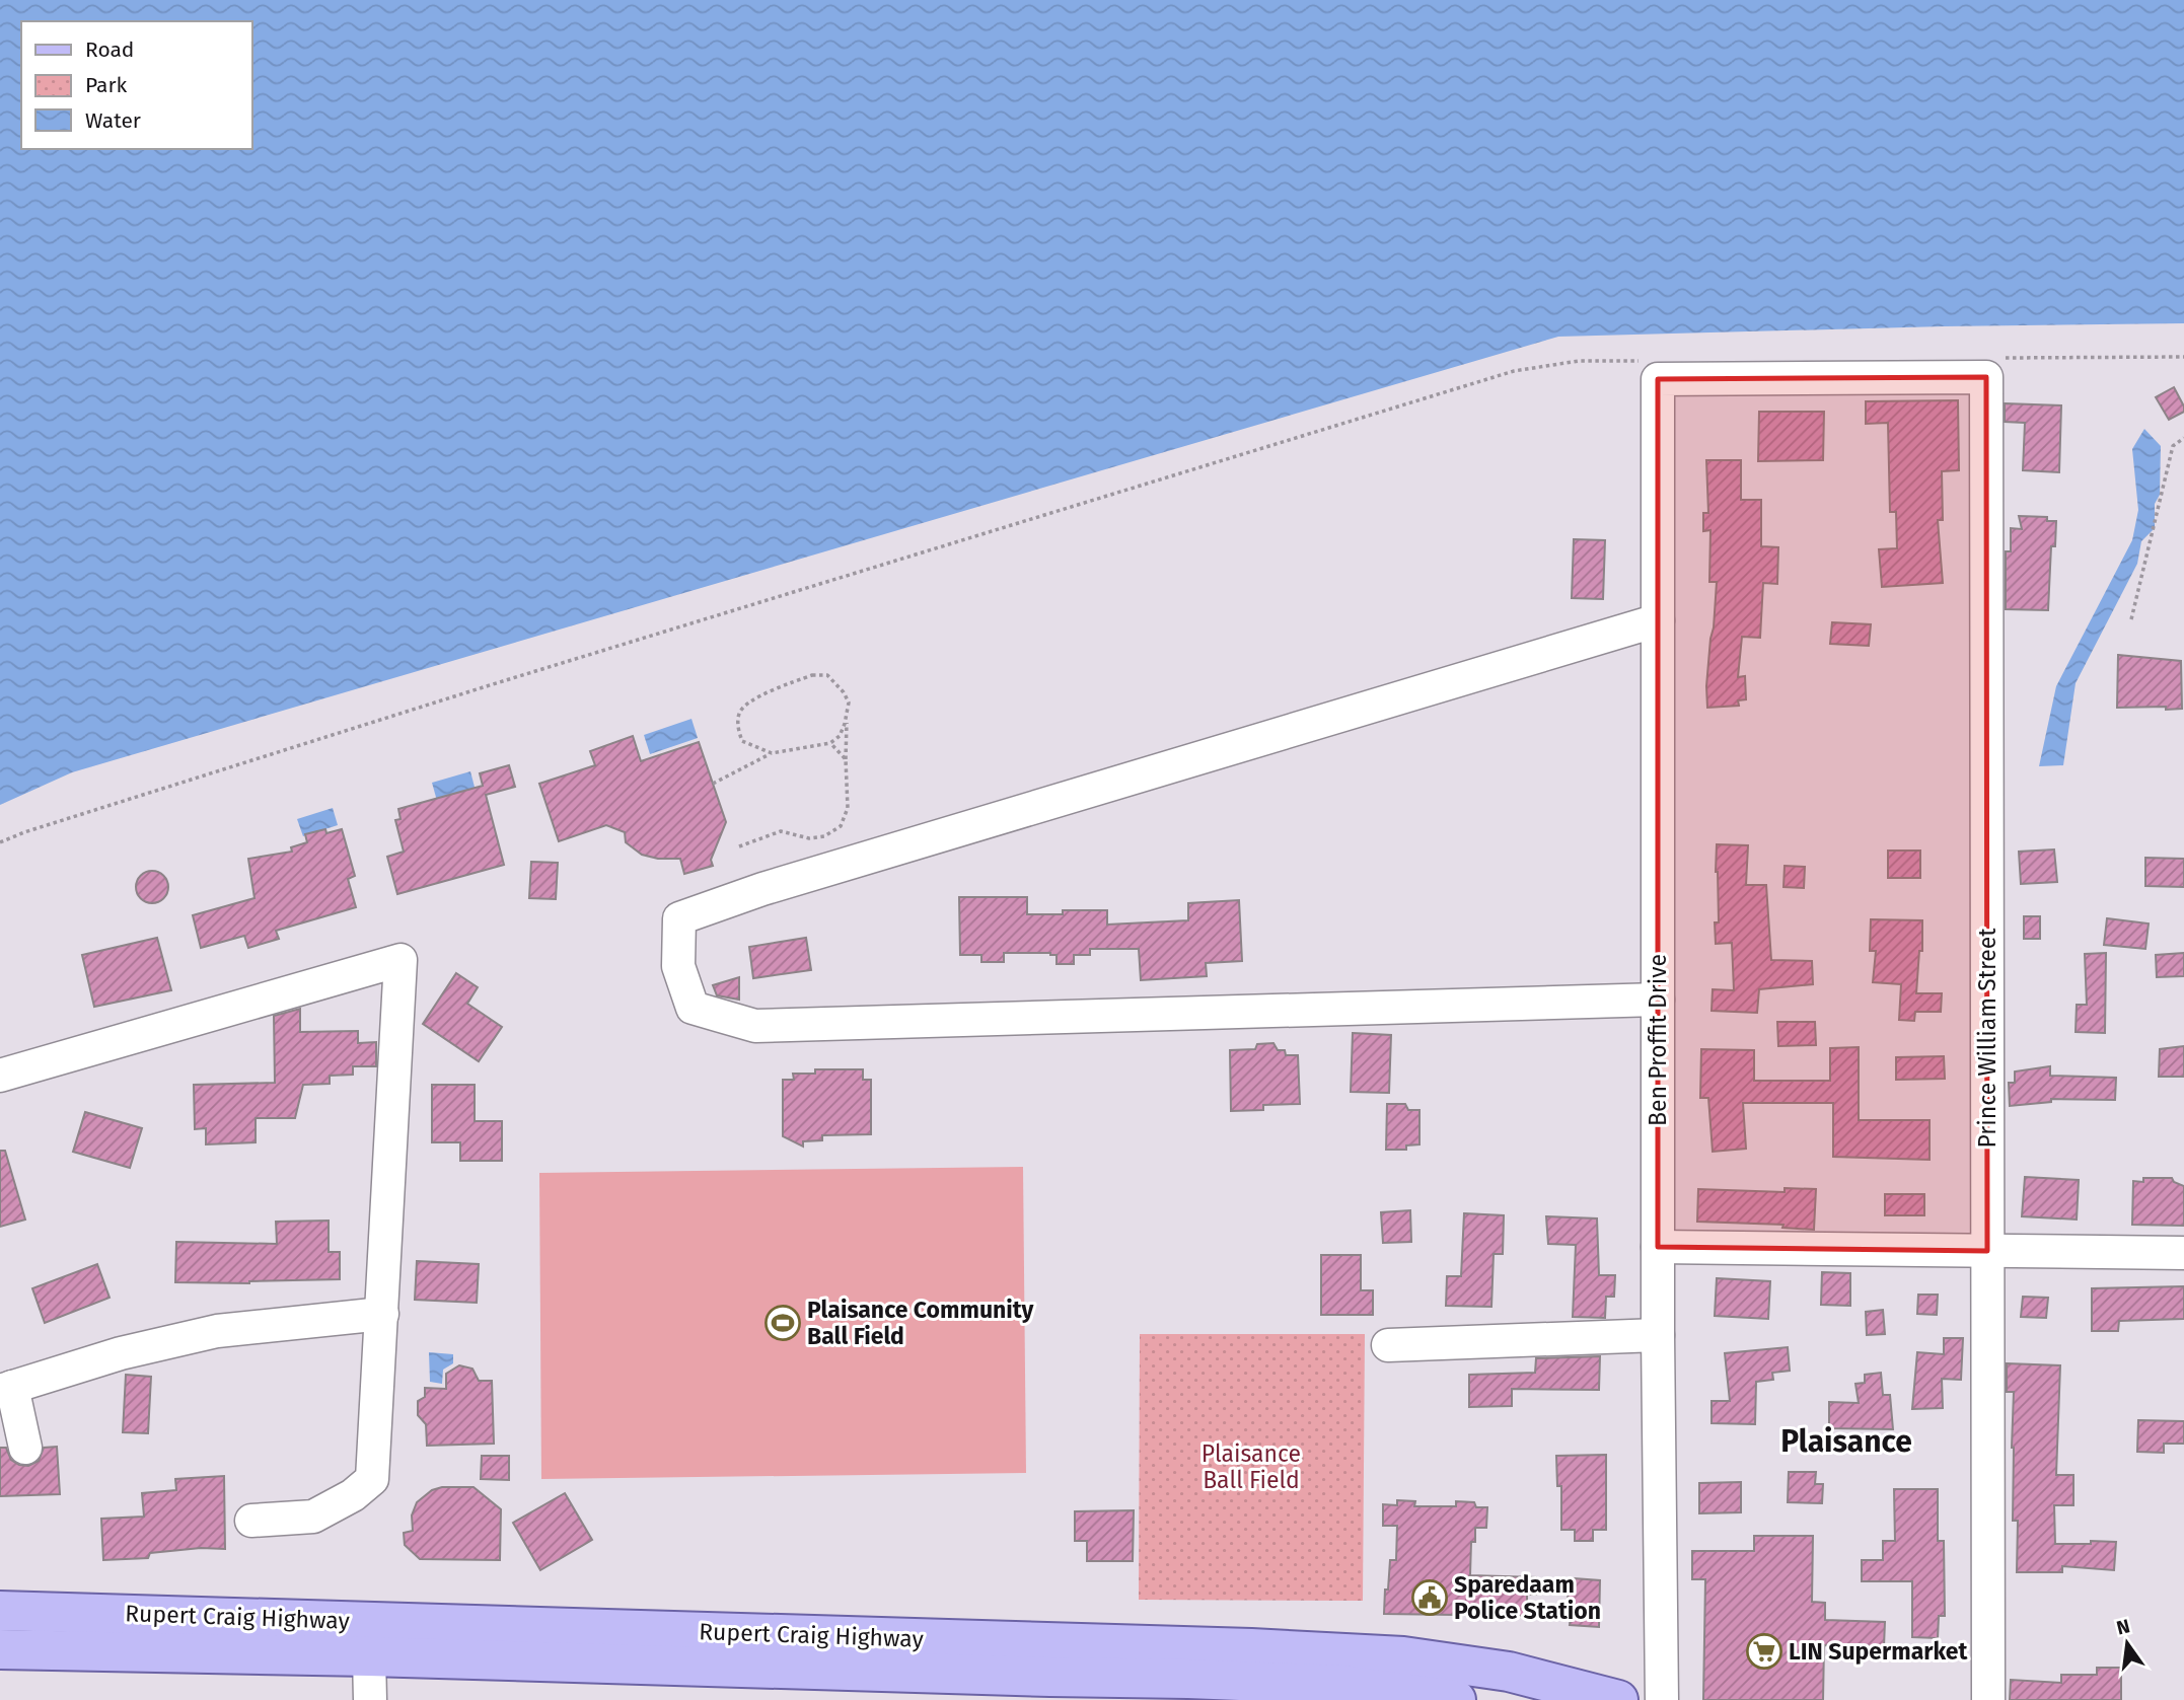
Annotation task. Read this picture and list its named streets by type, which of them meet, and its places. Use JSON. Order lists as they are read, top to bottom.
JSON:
{
  "streets": {
    "main road": ["Rupert Craig Highway"],
    "street": ["Prince William Street", "Ben Proffit Drive"]
  },
  "crossings": [
    ["Prince William Street", "Ben Proffit Drive"]
  ],
  "districts": ["Plaisance"],
  "parks": ["Plaisance Ball Field"],
  "places": {
    "sports": ["Plaisance Community Ball Field"],
    "public building": ["Sparedaam Police Station"],
    "supermarket": ["LIN Supermarket"]
  },
  "legend": ["Road", "Park", "Water"],
  "north": "top"
}
